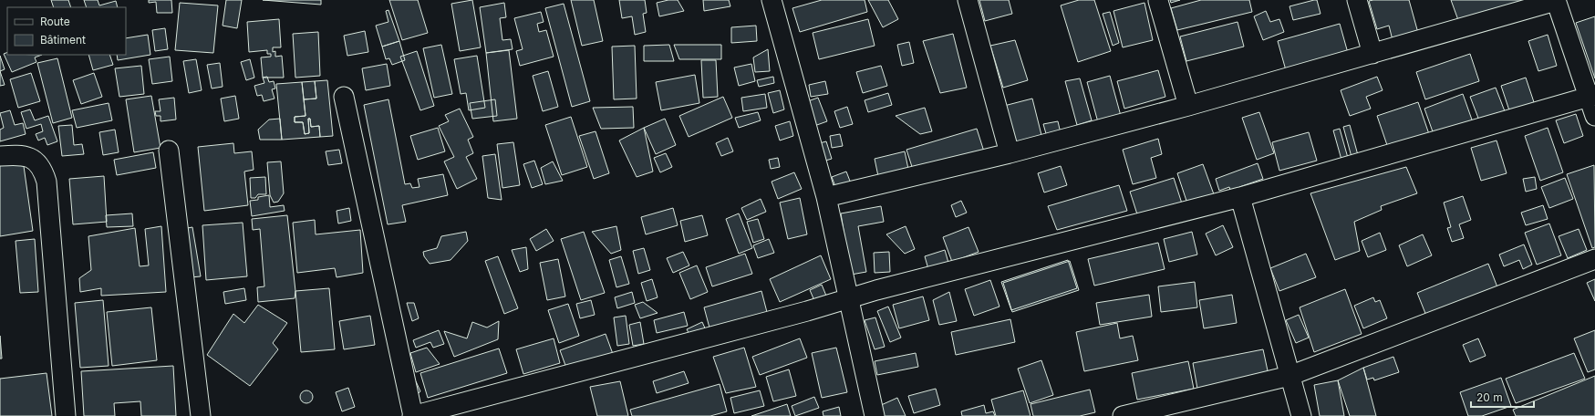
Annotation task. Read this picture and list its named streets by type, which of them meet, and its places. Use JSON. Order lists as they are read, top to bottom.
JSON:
{
  "legend": ["Route", "Bâtiment"],
  "scale_bar": "20 m"
}
